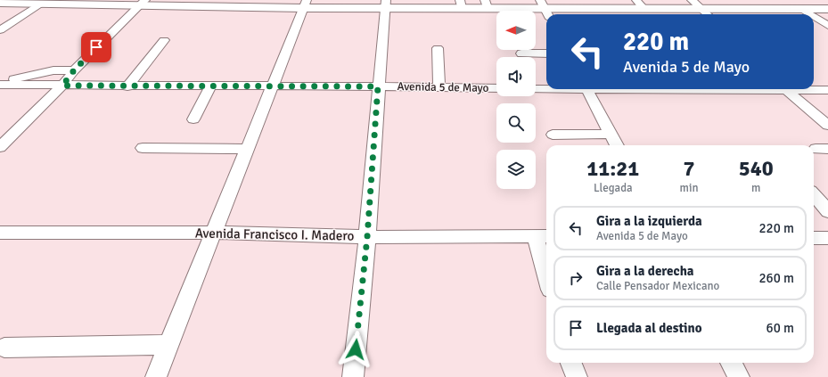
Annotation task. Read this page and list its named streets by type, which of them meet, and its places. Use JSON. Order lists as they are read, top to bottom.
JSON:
{
  "streets": {
    "street": ["Avenida 5 de Mayo", "Avenida Francisco I. Madero"]
  },
  "north": "left",
  "page": {
    "turn": ["220 m", "Avenida 5 de Mayo"],
    "eta": [
      "11:21",
      "Llegada",
      "7",
      "min",
      "540",
      "m"
    ],
    "list": [
      {
        "name": "Gira a la izquierda",
        "note": "Avenida 5 de Mayo",
        "value": "220 m"
      },
      {
        "name": "Gira a la derecha",
        "note": "Calle Pensador Mexicano",
        "value": "260 m"
      },
      {
        "name": "Llegada al destino",
        "value": "60 m"
      }
    ]
  }
}
